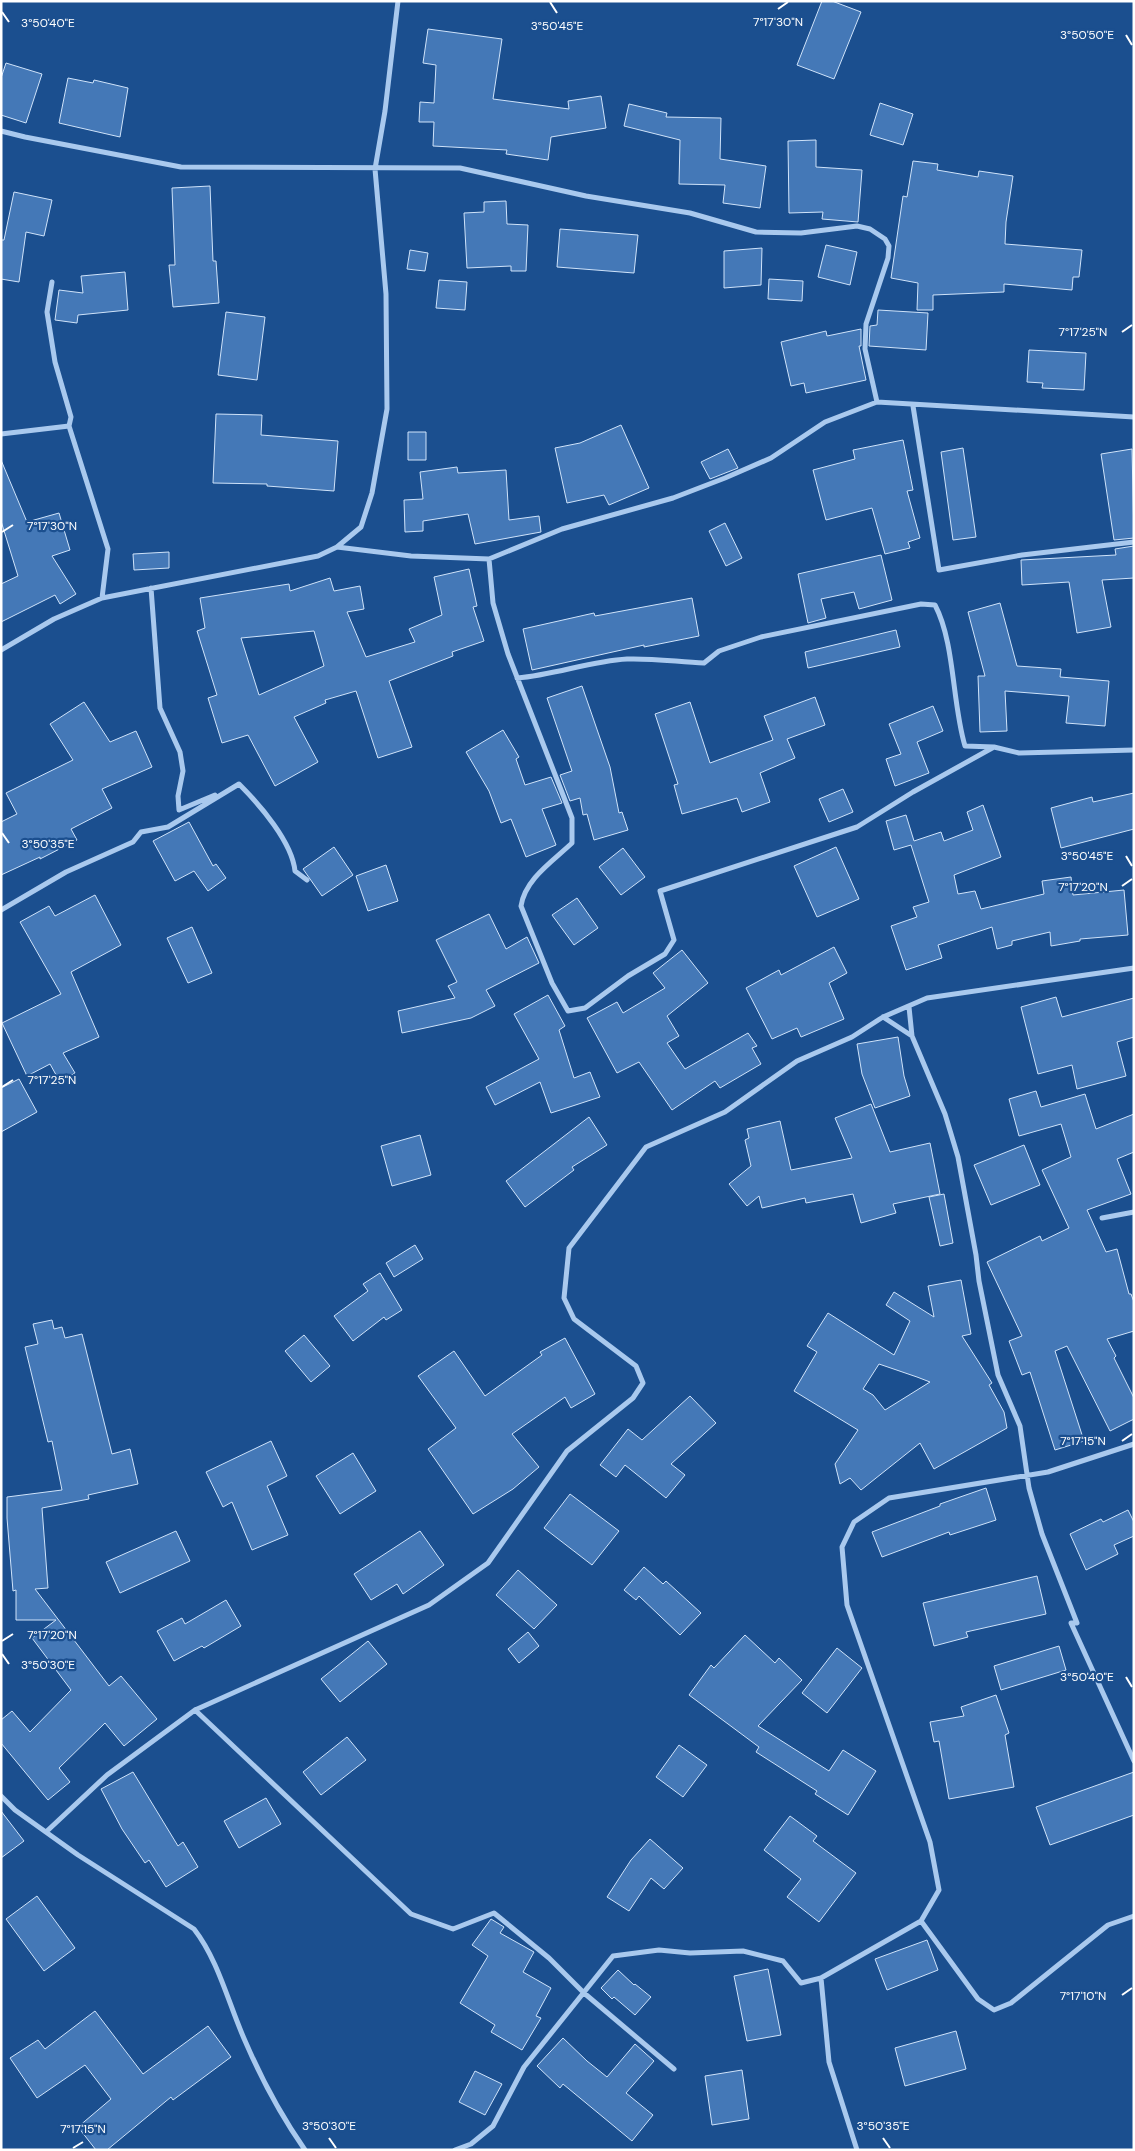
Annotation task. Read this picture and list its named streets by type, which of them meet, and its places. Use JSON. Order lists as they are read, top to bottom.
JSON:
{
  "coordinates": [
    "7°17'30\"N",
    "3°50'40\"E",
    "3°50'45\"E",
    "3°50'50\"E",
    "7°17'25\"N",
    "3°50'35\"E",
    "7°17'20\"N",
    "7°17'15\"N",
    "3°50'30\"E",
    "7°17'10\"N"
  ]
}
